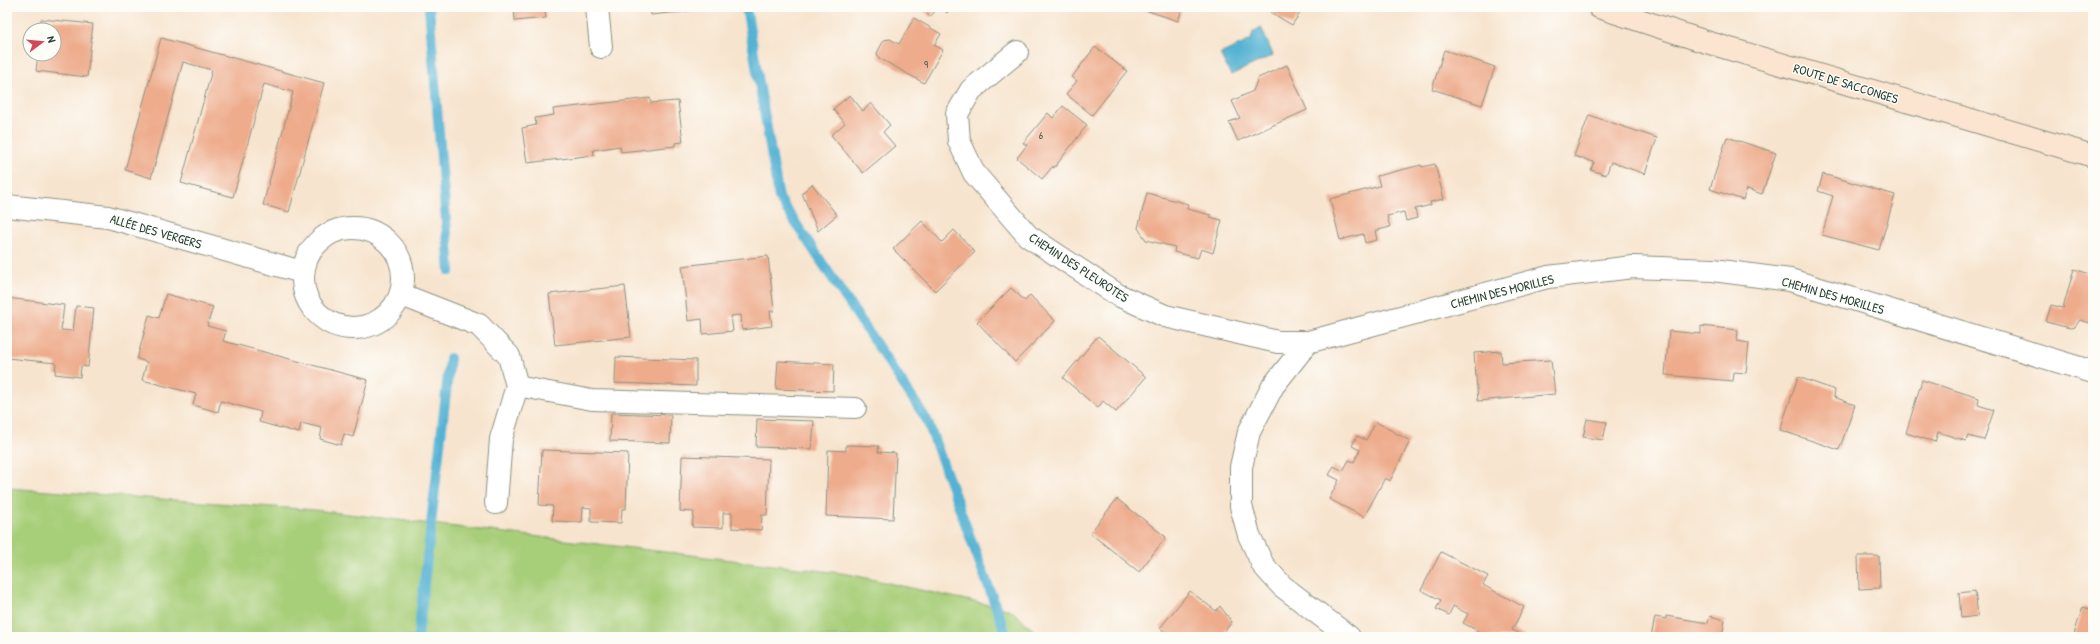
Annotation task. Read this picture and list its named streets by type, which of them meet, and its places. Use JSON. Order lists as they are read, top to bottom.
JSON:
{
  "streets": {
    "street": [
      "ROUTE DE SACCONGES",
      "ALLÉE DES VERGERS",
      "CHEMIN DES PLEUROTES",
      "CHEMIN DES MORILLES"
    ]
  },
  "crossings": [
    ["CHEMIN DES PLEUROTES", "CHEMIN DES MORILLES"]
  ],
  "house_numbers": ["9", "6"],
  "north": "right"
}
